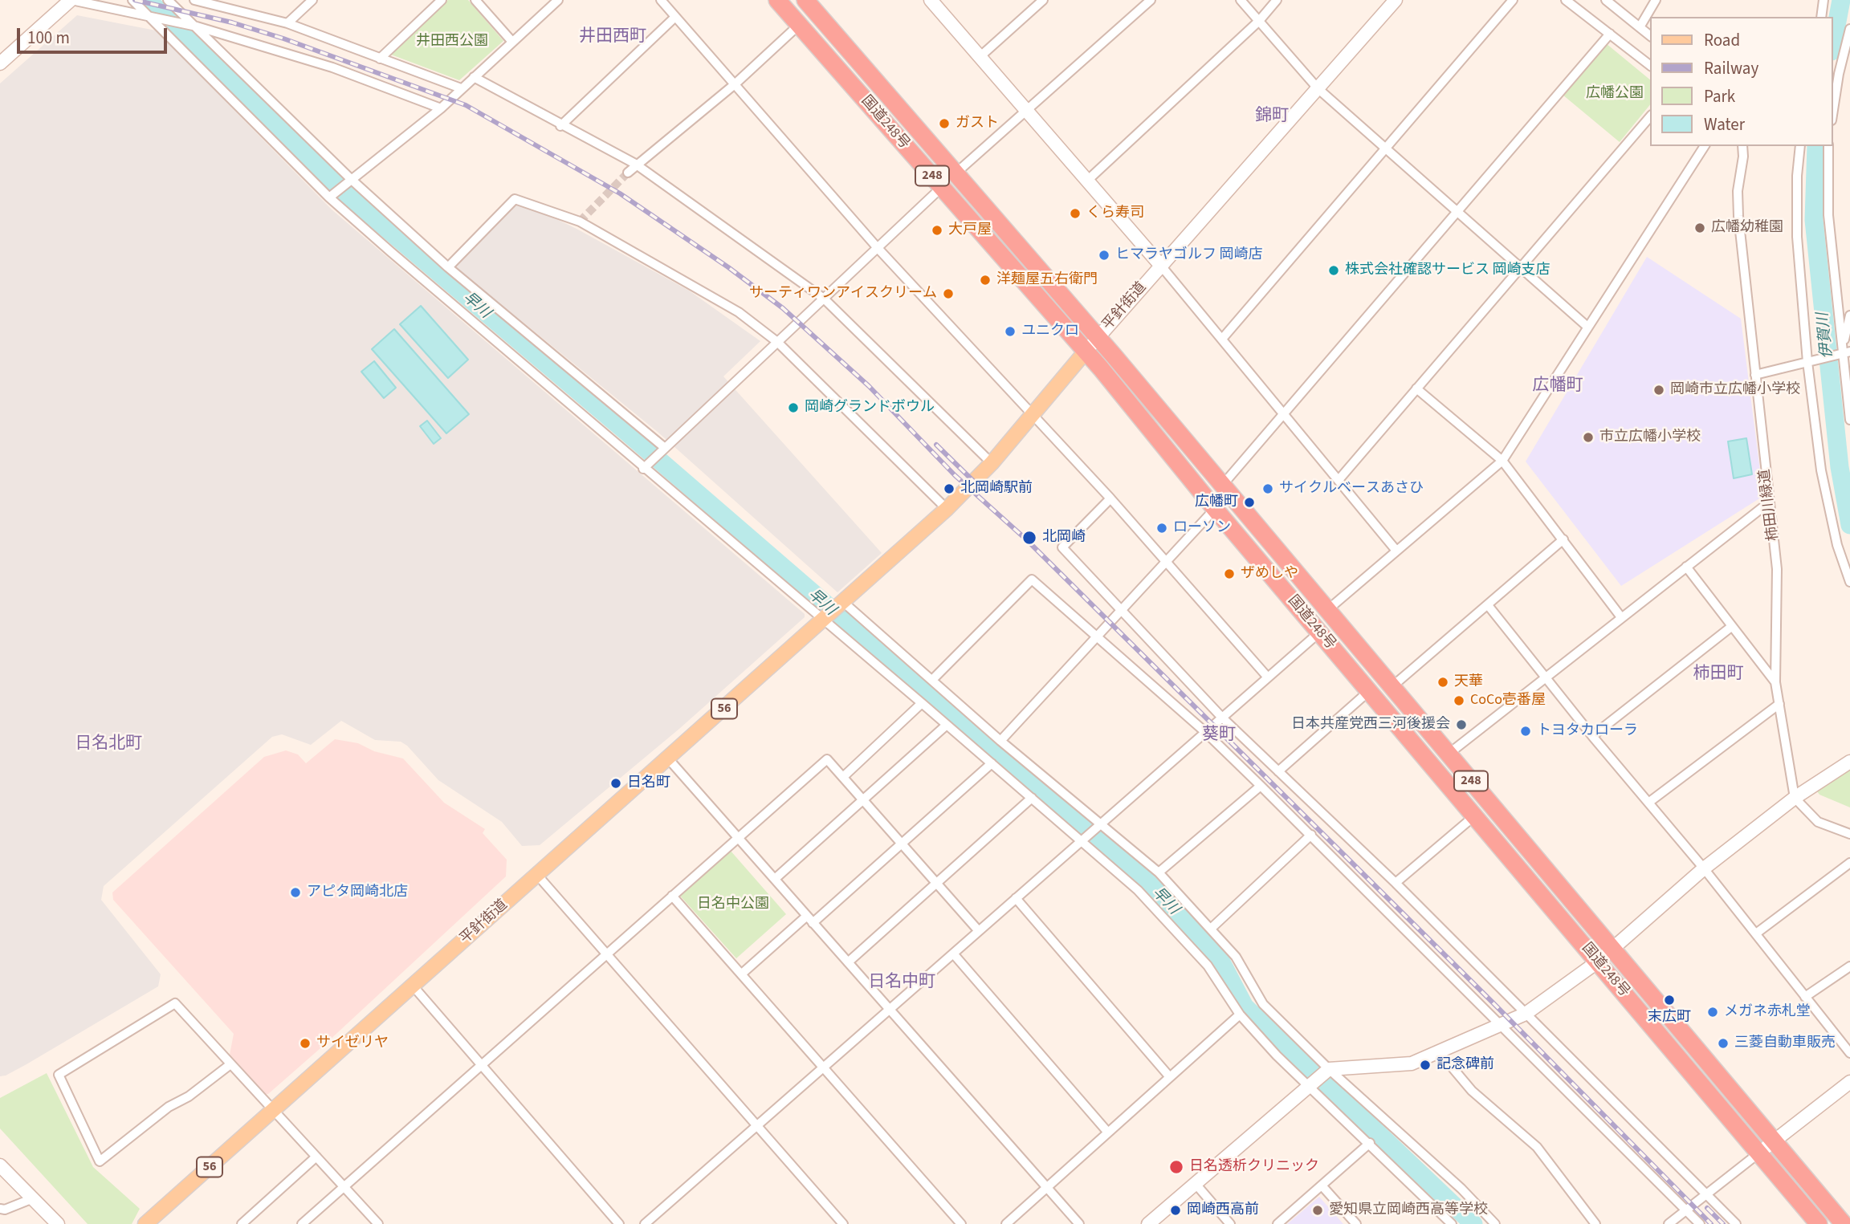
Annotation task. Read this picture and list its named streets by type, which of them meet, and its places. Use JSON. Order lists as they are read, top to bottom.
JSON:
{
  "streets": {
    "highway": ["国道248号", "248"],
    "main road": ["平針街道", "56"],
    "street": ["柿田川緑道"]
  },
  "crossings": [
    ["国道248号", "平針街道"],
    ["平針街道", "56"]
  ],
  "districts": [
    "井田西町",
    "錦町",
    "広幡町",
    "柿田町",
    "葵町",
    "日名北町",
    "日名中町"
  ],
  "water": ["早川", "伊賀川"],
  "parks": ["井田西公園", "広幡公園", "日名中公園"],
  "places": [
    "ガスト",
    "くら寿司",
    "広幡幼稚園",
    "大戸屋",
    "ヒマラヤゴルフ 岡崎店",
    "株式会社確認サービス 岡崎支店",
    "洋麺屋五右衛門",
    "サーティワンアイスクリーム",
    "ユニクロ",
    "岡崎市立広幡小学校",
    "岡崎グランドボウル",
    "市立広幡小学校",
    "北岡崎駅前",
    "サイクルベースあさひ",
    "広幡町",
    "ローソン",
    "北岡崎",
    "ザめしや",
    "天華",
    "CoCo壱番屋",
    "日本共産党西三河後援会",
    "トヨタカローラ",
    "日名町",
    "アピタ岡崎北店",
    "末広町",
    "メガネ赤札堂",
    "サイゼリヤ",
    "三菱自動車販売",
    "記念碑前",
    "日名透析クリニック",
    "岡崎西高前",
    "愛知県立岡崎西高等学校"
  ],
  "legend": [
    "Road",
    "Railway",
    "Park",
    "Water"
  ],
  "scale_bar": "100 m"
}
